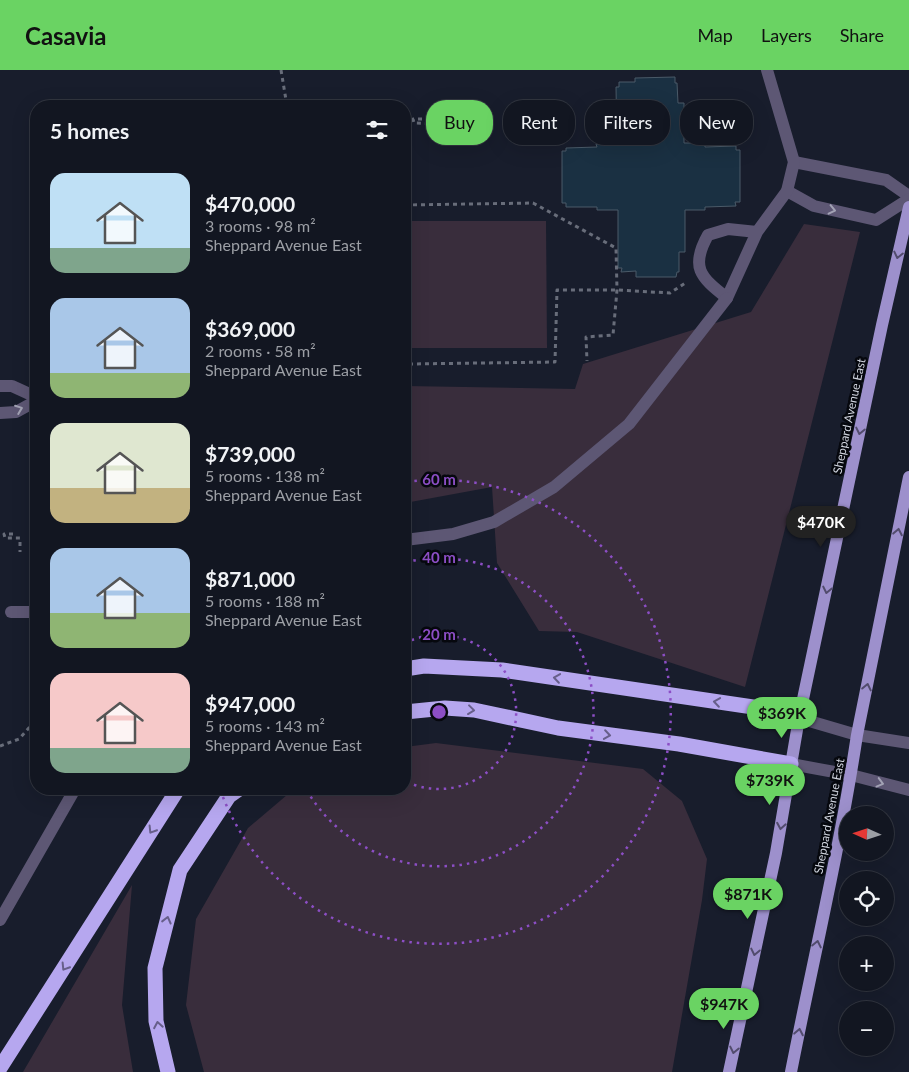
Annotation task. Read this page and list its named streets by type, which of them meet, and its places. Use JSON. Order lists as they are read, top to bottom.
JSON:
{
  "streets": {
    "main road": ["Sheppard Avenue East"]
  },
  "north": "left",
  "page": {
    "header": "Casavia",
    "nav": ["Map", "Layers", "Share"],
    "chip": [
      "Buy",
      "Rent",
      "Filters",
      "New"
    ],
    "heading": "5 homes",
    "list": [
      {
        "name": "$470,000",
        "note": "3 rooms · 98 m² · Sheppard Avenue East"
      },
      {
        "name": "$369,000",
        "note": "2 rooms · 58 m² · Sheppard Avenue East"
      },
      {
        "name": "$739,000",
        "note": "5 rooms · 138 m² · Sheppard Avenue East"
      },
      {
        "name": "$871,000",
        "note": "5 rooms · 188 m² · Sheppard Avenue East"
      },
      {
        "name": "$947,000",
        "note": "5 rooms · 143 m² · Sheppard Avenue East"
      }
    ],
    "price": [
      "$470K",
      "$369K",
      "$739K",
      "$871K",
      "$947K"
    ],
    "map_buttons": ["+", "−"]
  },
  "rings": ["60 m", "40 m", "20 m"]
}
